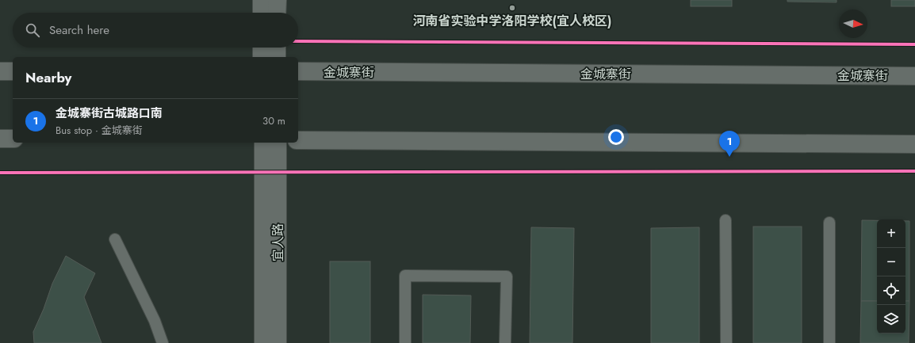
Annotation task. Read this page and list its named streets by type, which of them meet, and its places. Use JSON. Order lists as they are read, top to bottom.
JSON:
{
  "streets": {
    "main road": ["金城寨街", "宜人路"]
  },
  "places": ["河南省实验中学洛阳学校(宜人校区)"],
  "north": "right",
  "page": {
    "search": "Search here",
    "heading": "Nearby",
    "list": [
      {
        "mark": "1",
        "name": "金城寨街古城路口南",
        "note": "Bus stop · 金城寨街",
        "value": "30 m"
      }
    ],
    "pins": "1",
    "map_buttons": ["+", "−"]
  }
}
